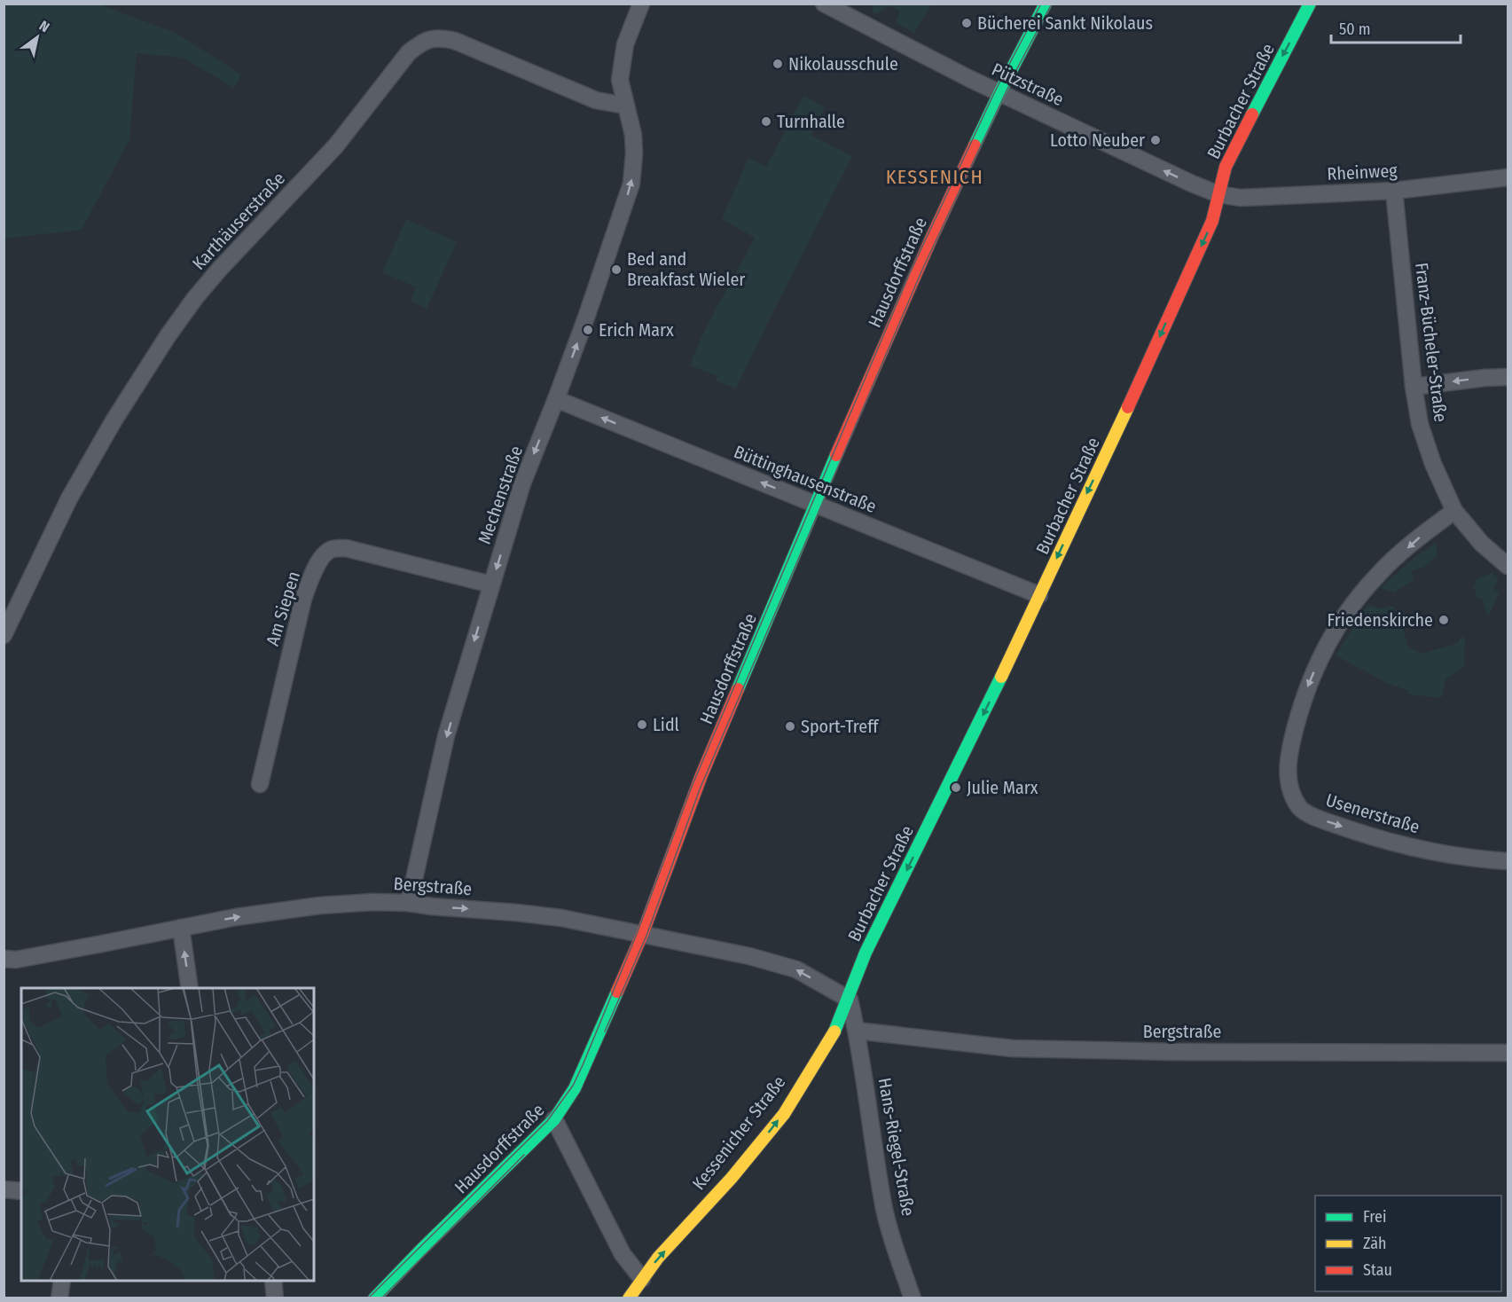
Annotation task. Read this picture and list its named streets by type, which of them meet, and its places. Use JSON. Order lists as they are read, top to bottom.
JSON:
{
  "streets": {
    "main road": ["Burbacher Straße", "Hausdorffstraße", "Kessenicher Straße"],
    "street": [
      "Pützstraße",
      "Rheinweg",
      "Karthäuserstraße",
      "Franz-Bücheler-Straße",
      "Büttinghausenstraße",
      "Mechenstraße",
      "Am Siepen",
      "Usenerstraße",
      "Bergstraße",
      "Hans-Riegel-Straße"
    ]
  },
  "crossings": [
    ["Pützstraße", "Burbacher Straße"],
    ["Pützstraße", "Rheinweg"],
    ["Pützstraße", "Hausdorffstraße"],
    ["Burbacher Straße", "Rheinweg"],
    ["Burbacher Straße", "Büttinghausenstraße"],
    ["Burbacher Straße", "Bergstraße"],
    ["Burbacher Straße", "Kessenicher Straße"],
    ["Burbacher Straße", "Hans-Riegel-Straße"],
    ["Rheinweg", "Franz-Bücheler-Straße"],
    ["Karthäuserstraße", "Mechenstraße"],
    ["Hausdorffstraße", "Büttinghausenstraße"],
    ["Hausdorffstraße", "Bergstraße"],
    ["Franz-Bücheler-Straße", "Usenerstraße"],
    ["Büttinghausenstraße", "Mechenstraße"],
    ["Mechenstraße", "Am Siepen"],
    ["Mechenstraße", "Bergstraße"],
    ["Bergstraße", "Kessenicher Straße"],
    ["Bergstraße", "Hans-Riegel-Straße"],
    ["Kessenicher Straße", "Hans-Riegel-Straße"]
  ],
  "one_way": [
    "Pützstraße",
    "Burbacher Straße",
    "Büttinghausenstraße",
    "Kessenicher Straße"
  ],
  "districts": ["KESSENICH"],
  "places": [
    "Bücherei Sankt Nikolaus",
    "Nikolausschule",
    "Turnhalle",
    "Lotto Neuber",
    "Bed and Breakfast Wieler",
    "Erich Marx",
    "Friedenskirche",
    "Lidl",
    "Sport-Treff",
    "Julie Marx"
  ],
  "legend": ["Frei", "Zäh", "Stau"],
  "scale_bar": "50 m",
  "north": "top right"
}
